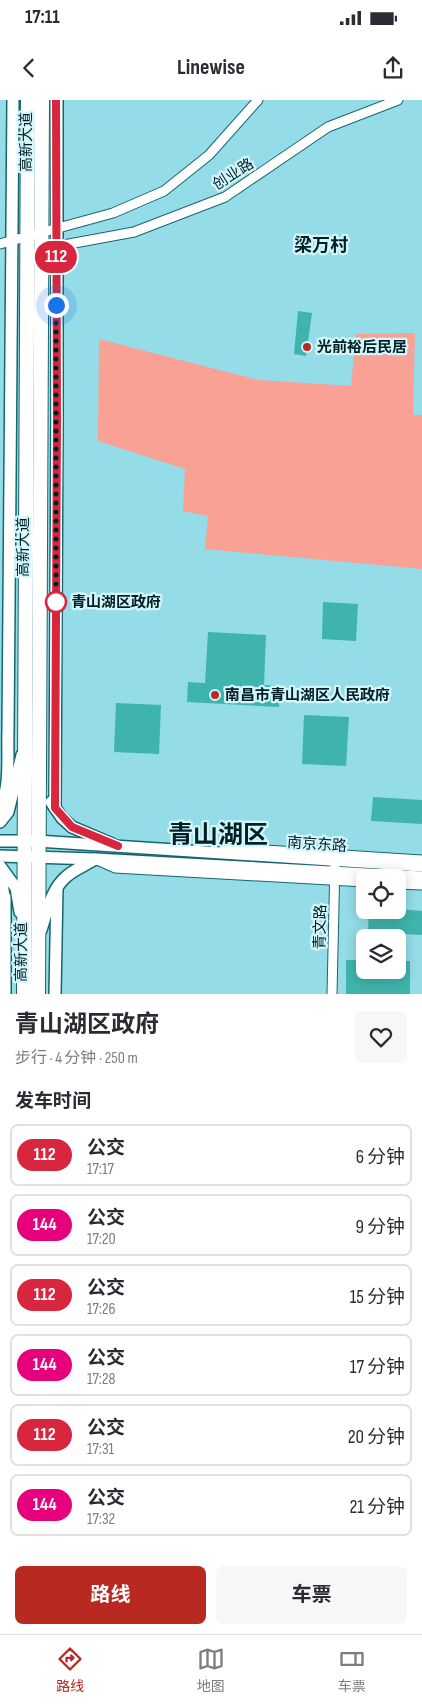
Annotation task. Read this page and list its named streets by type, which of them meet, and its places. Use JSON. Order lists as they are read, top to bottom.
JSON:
{
  "streets": {
    "highway": ["高新大道"],
    "main road": ["南京东路"],
    "street": ["创业路", "青文路"]
  },
  "crossings": [
    ["高新大道", "创业路"],
    ["高新大道", "南京东路"],
    ["南京东路", "青文路"]
  ],
  "districts": ["梁万村", "青山湖区"],
  "places": ["光前裕后民居", "青山湖区政府", "南昌市青山湖区人民政府"],
  "lines": ["bus line 112"],
  "page": {
    "status": "17:11",
    "header": "Linewise",
    "on_map": "112",
    "heading": [
      ["青山湖区政府", "步行 · 4 分钟 · 250 m"],
      "发车时间"
    ],
    "list": [
      {
        "mark": "112",
        "name": "公交",
        "note": "17:17",
        "value": "6 分钟"
      },
      {
        "mark": "144",
        "name": "公交",
        "note": "17:20",
        "value": "9 分钟"
      },
      {
        "mark": "112",
        "name": "公交",
        "note": "17:26",
        "value": "15 分钟"
      },
      {
        "mark": "144",
        "name": "公交",
        "note": "17:28",
        "value": "17 分钟"
      },
      {
        "mark": "112",
        "name": "公交",
        "note": "17:31",
        "value": "20 分钟"
      },
      {
        "mark": "144",
        "name": "公交",
        "note": "17:32",
        "value": "21 分钟"
      }
    ],
    "buttons": ["路线", "车票"],
    "tabs": ["路线", "地图", "车票"]
  }
}
